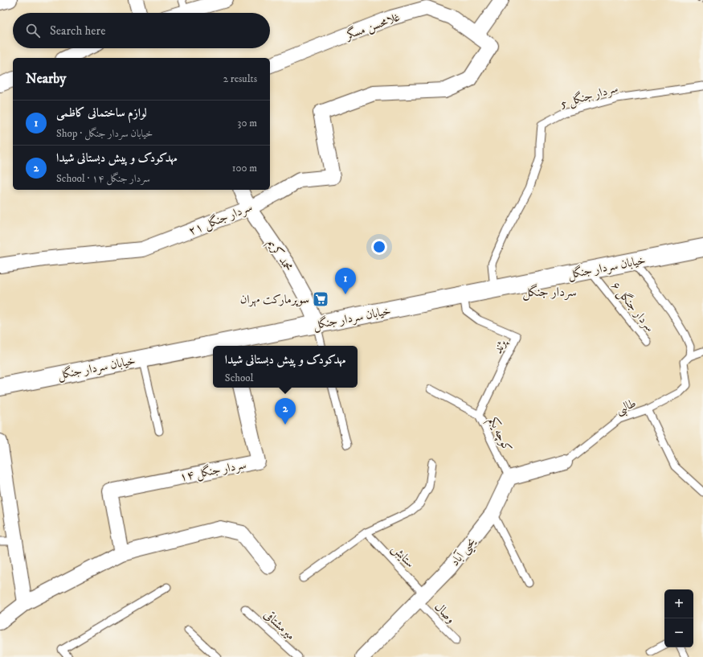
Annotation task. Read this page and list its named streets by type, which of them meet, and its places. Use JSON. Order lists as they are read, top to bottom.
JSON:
{
  "streets": {
    "main road": ["خیابان سردار جنگل"],
    "street": [
      "غلامحسن مسگر",
      "سردار جنگل ۲۱",
      "محمد کریم",
      "سردار جنگل ۱۴",
      "یحیی آباد"
    ],
    "lane": [
      "سردار جنگل 5",
      "سردار جنگل ۶",
      "پژند",
      "طالبی",
      "کوچه یکم",
      "ستایش",
      "وصال",
      "میرمشتاقی"
    ]
  },
  "crossings": [
    ["غلامحسن مسگر", "سردار جنگل ۲۱"],
    ["سردار جنگل 5", "خیابان سردار جنگل"],
    ["سردار جنگل ۲۱", "محمد کریم"],
    ["محمد کریم", "خیابان سردار جنگل"],
    ["خیابان سردار جنگل", "سردار جنگل ۶"],
    ["خیابان سردار جنگل", "پژند"],
    ["پژند", "کوچه یکم"],
    ["کوچه یکم", "یحیی آباد"],
    ["یحیی آباد", "ستایش"],
    ["یحیی آباد", "وصال"],
    ["ستایش", "وصال"]
  ],
  "districts": ["سردار جنگل"],
  "places": {
    "supermarket": ["سوپرمارکت مهران"]
  },
  "page": {
    "search": "Search here",
    "heading": ["Nearby", "2 results"],
    "list": [
      {
        "mark": "1",
        "name": "لوازم ساختمانی کاظمی",
        "note": "Shop · خیابان سردار جنگل",
        "value": "30 m"
      },
      {
        "mark": "2",
        "name": "مهدکودک و پیش دبستانی شیدا",
        "note": "School · سردار جنگل ۱۴",
        "value": "100 m"
      }
    ],
    "pins": ["1", "2"],
    "popup": ["مهدکودک و پیش دبستانی شیدا", "School"],
    "map_buttons": ["+", "−"]
  }
}
